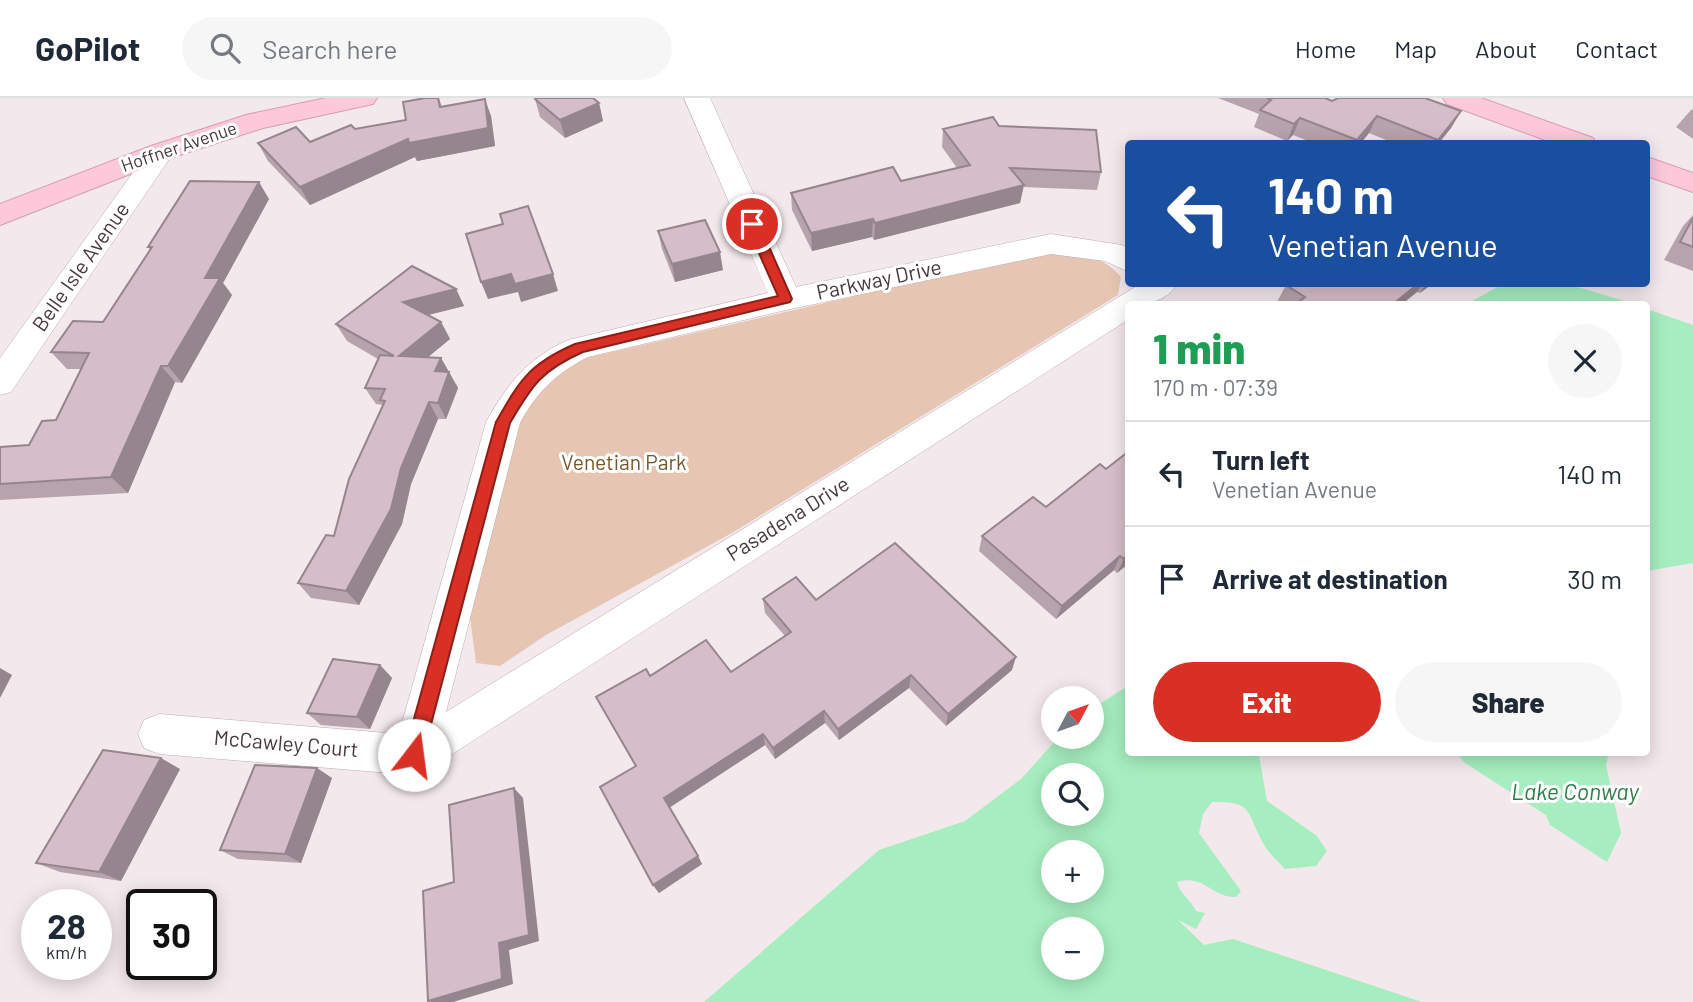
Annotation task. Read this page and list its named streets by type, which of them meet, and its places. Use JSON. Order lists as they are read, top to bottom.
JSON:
{
  "streets": {
    "main road": ["Hoffner Avenue"],
    "street": [
      "Belle Isle Avenue",
      "Parkway Drive",
      "Pasadena Drive",
      "McCawley Court"
    ]
  },
  "crossings": [
    ["Hoffner Avenue", "Belle Isle Avenue"],
    ["Parkway Drive", "Pasadena Drive"],
    ["Parkway Drive", "McCawley Court"],
    ["Pasadena Drive", "McCawley Court"]
  ],
  "water": ["Lake Conway"],
  "parks": ["Venetian Park"],
  "north": "top right",
  "page": {
    "header": "GoPilot",
    "search": "Search here",
    "nav": [
      "Home",
      "Map",
      "About",
      "Contact"
    ],
    "turn": ["140 m", "Venetian Avenue"],
    "heading": ["1 min", "170 m · 07:39"],
    "list": [
      {
        "name": "Turn left",
        "note": "Venetian Avenue",
        "value": "140 m"
      },
      {
        "name": "Arrive at destination",
        "value": "30 m"
      }
    ],
    "buttons": ["Exit", "Share"],
    "map_buttons": ["+", "−"],
    "speed": "28 km/h",
    "limit": "30"
  }
}
